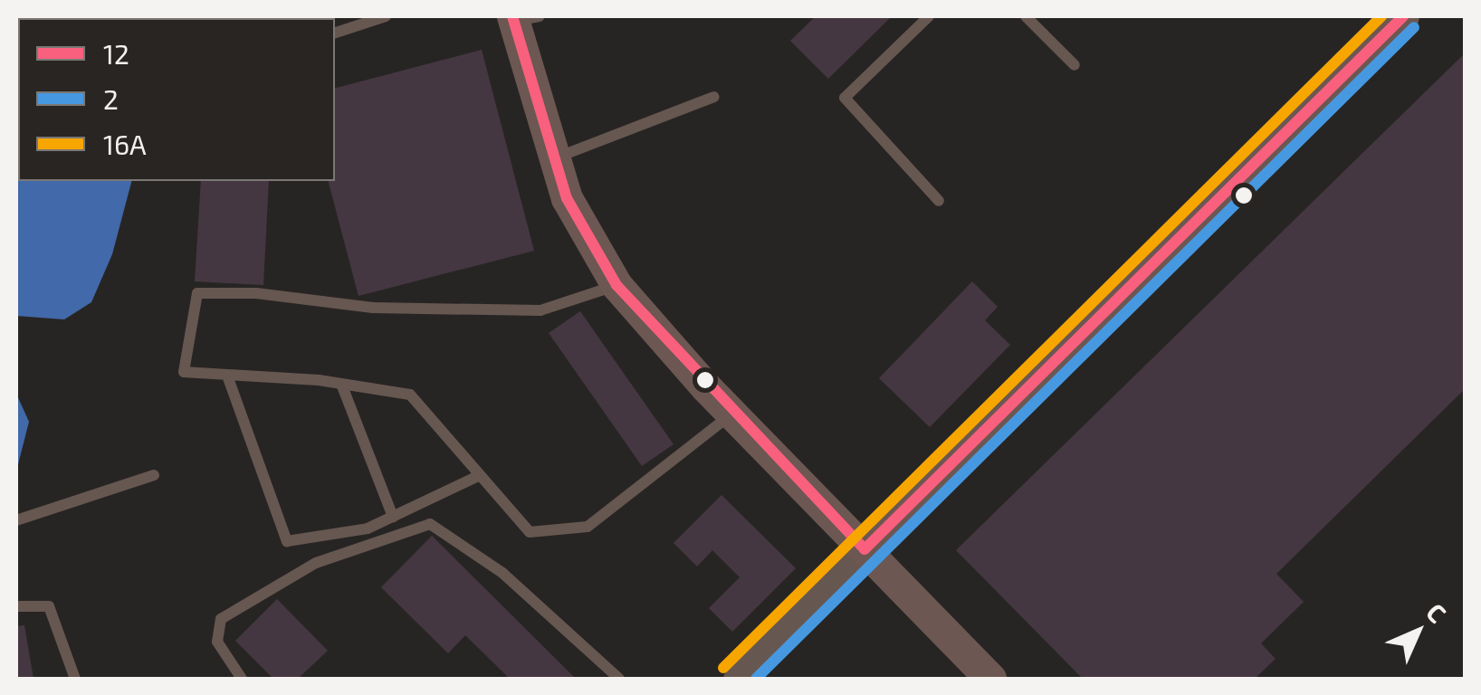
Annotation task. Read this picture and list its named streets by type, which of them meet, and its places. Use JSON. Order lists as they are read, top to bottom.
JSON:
{
  "lines": ["transit line 12", "transit line 16А", "transit line 2"],
  "legend": ["12", "2", "16А"],
  "north": "top right"
}
